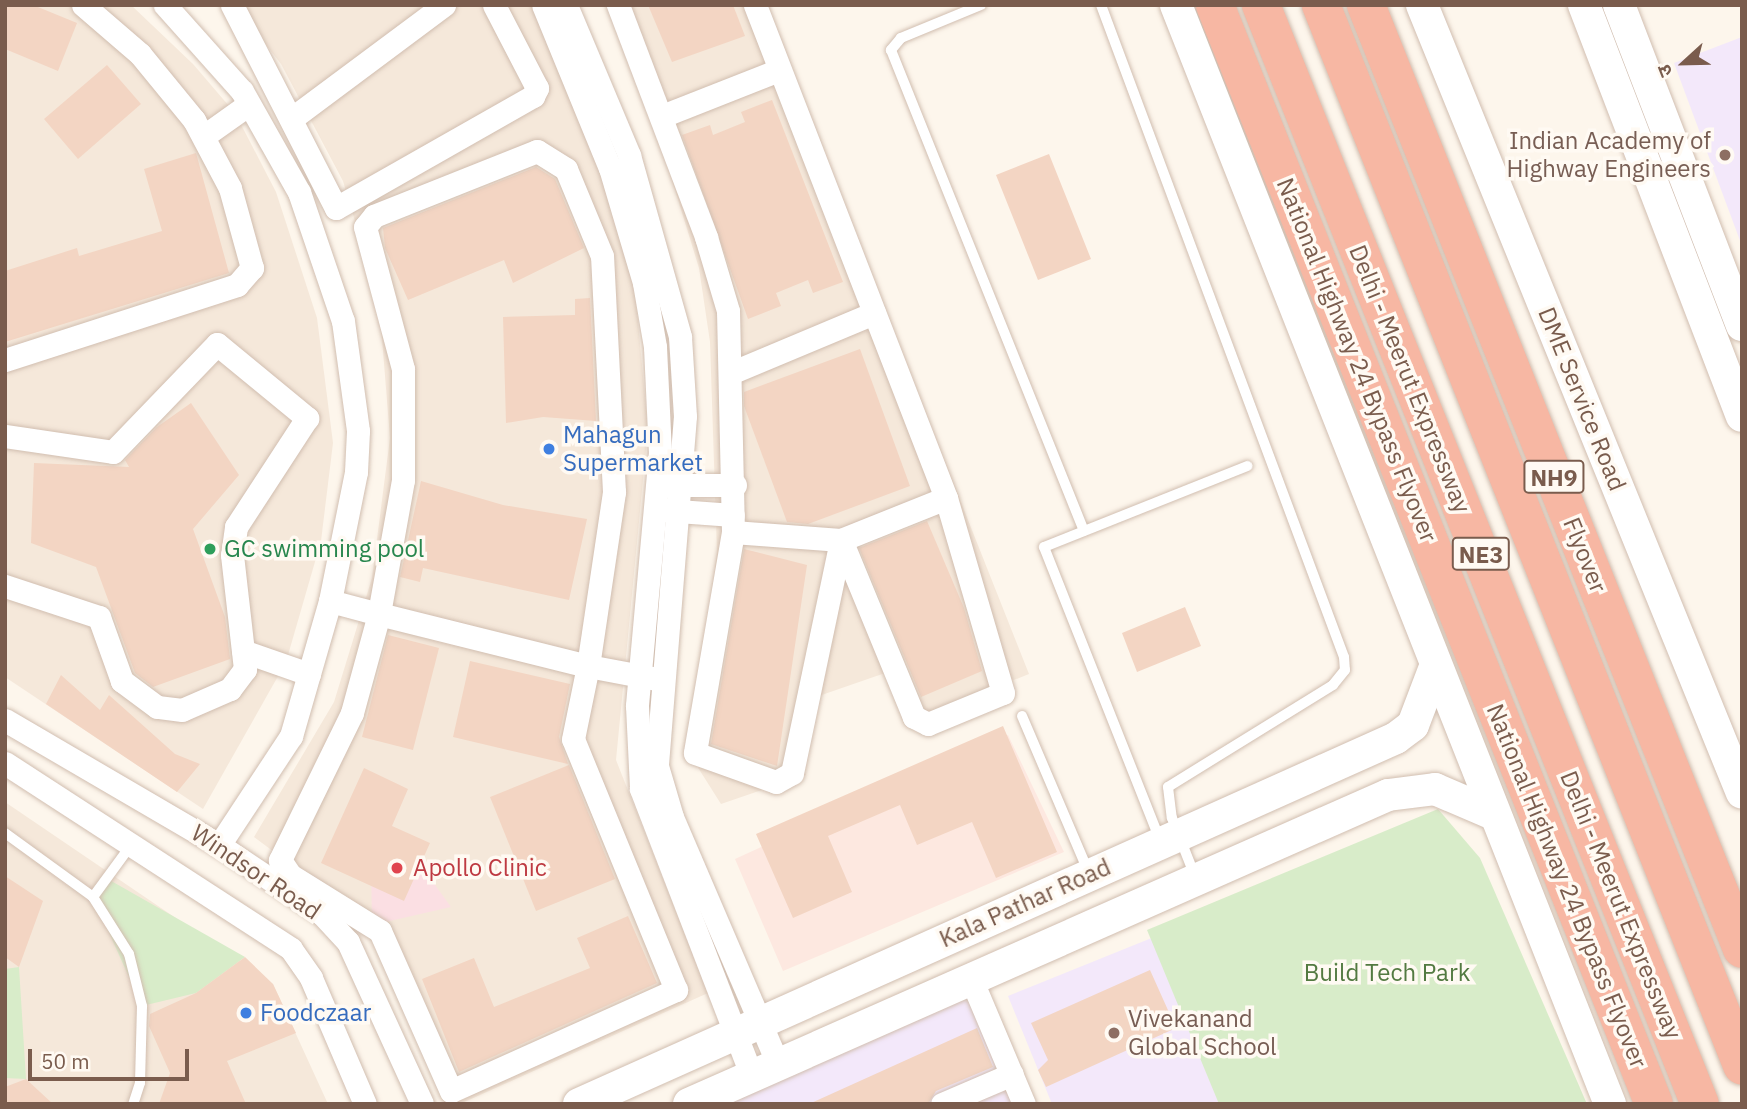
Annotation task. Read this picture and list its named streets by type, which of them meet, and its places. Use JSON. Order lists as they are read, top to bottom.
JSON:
{
  "streets": {
    "highway": [
      "National Highway 24 Bypass Flyover",
      "Delhi - Meerut Expressway",
      "NH9",
      "NE3",
      "Flyover"
    ],
    "street": ["DME Service Road", "Windsor Road", "Kala Pathar Road"]
  },
  "parks": ["Build Tech Park"],
  "places": [
    "Indian Academy of Highway Engineers",
    "Mahagun Supermarket",
    "GC swimming pool",
    "Apollo Clinic",
    "Foodczaar",
    "Vivekanand Global School"
  ],
  "scale_bar": "50 m",
  "north": "left"
}
